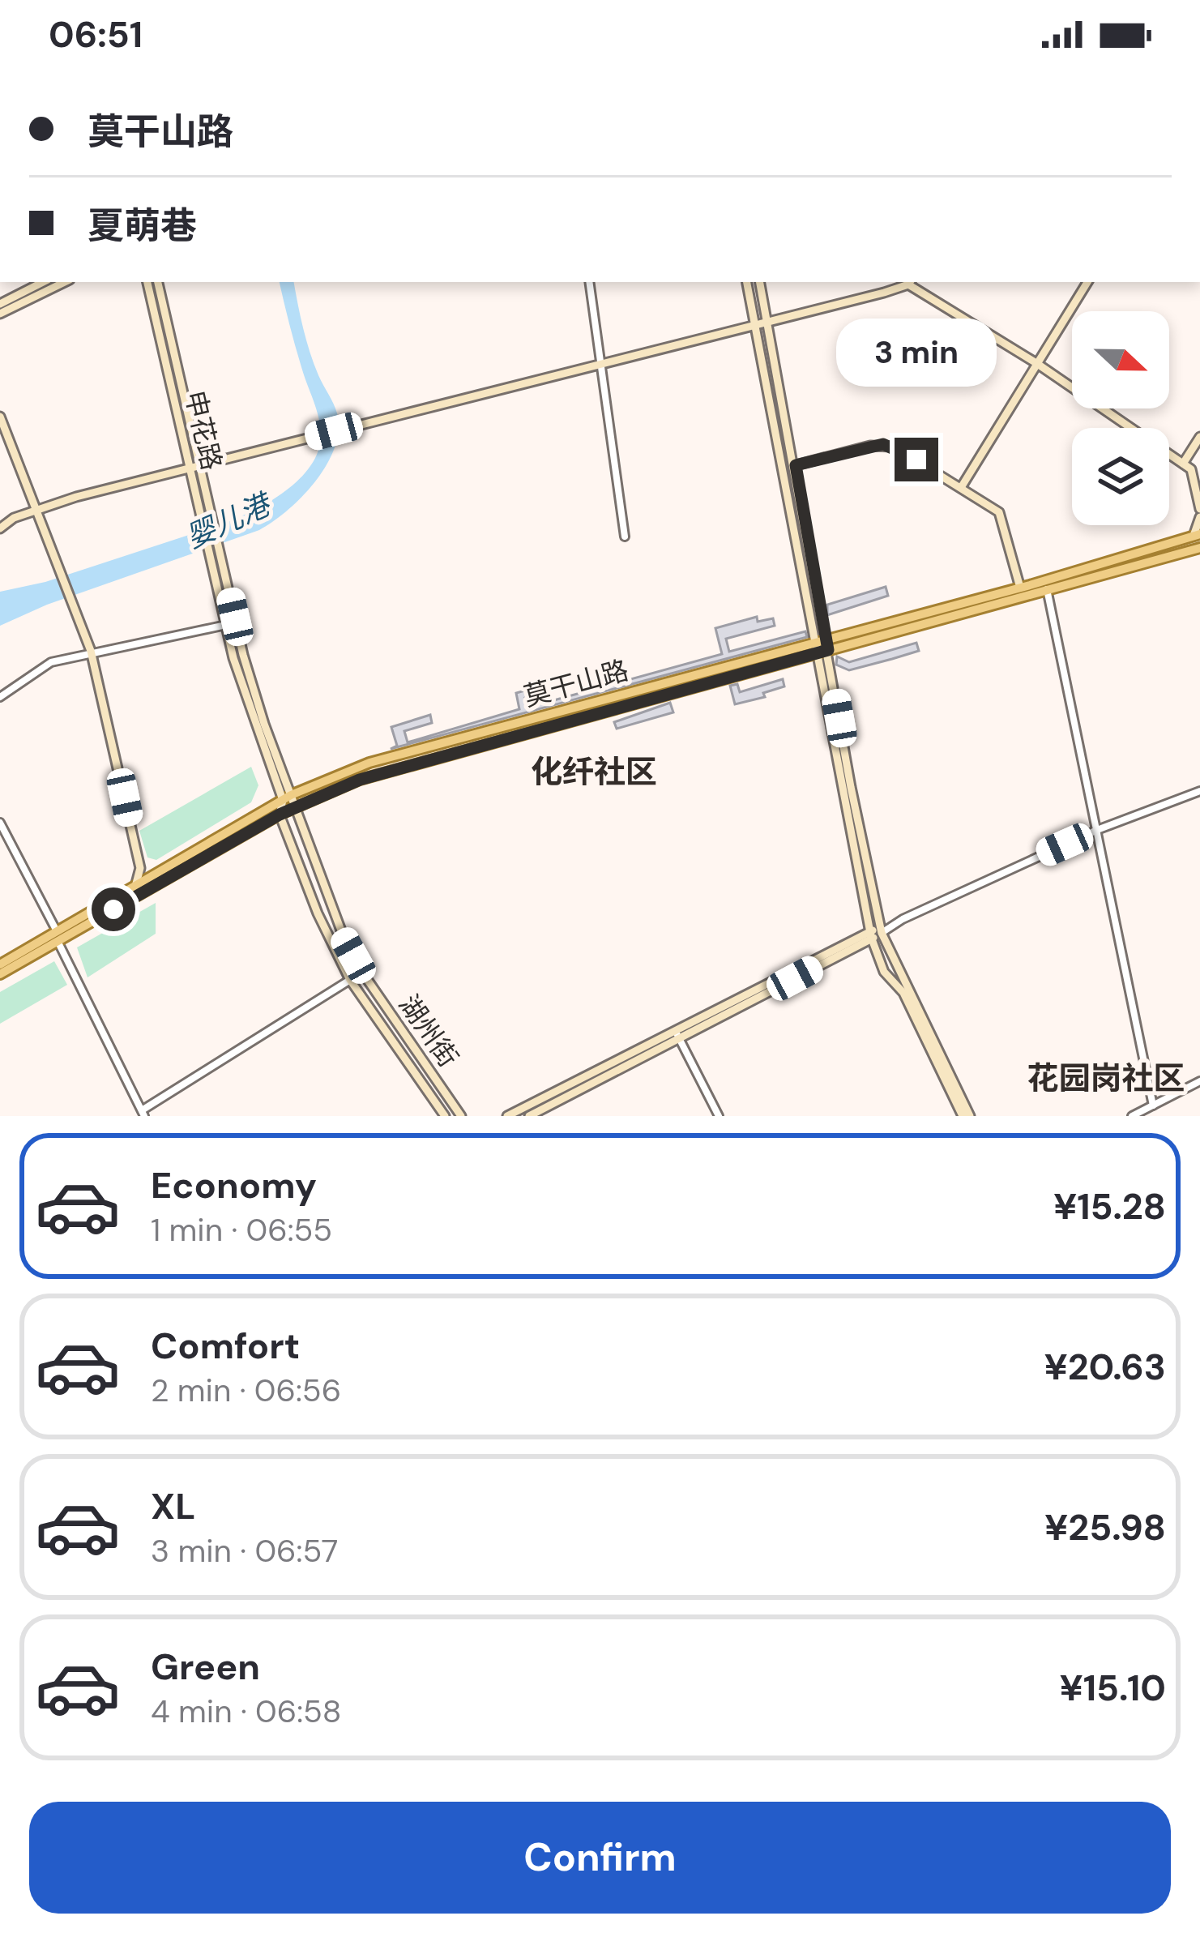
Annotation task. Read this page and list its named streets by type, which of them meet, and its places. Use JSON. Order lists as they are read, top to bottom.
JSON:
{
  "streets": {
    "main road": ["莫干山路"],
    "street": ["申花路", "湖州街"]
  },
  "crossings": [
    ["申花路", "莫干山路"],
    ["申花路", "湖州街"],
    ["莫干山路", "湖州街"]
  ],
  "districts": ["化纤社区", "花园岗社区"],
  "water": ["婴儿港"],
  "north": "right",
  "page": {
    "status": "06:51",
    "banner": ["莫干山路", "夏萌巷"],
    "bubble": "3 min",
    "list": [
      {
        "name": "Economy",
        "note": "1 min · 06:55",
        "value": "¥15.28"
      },
      {
        "name": "Comfort",
        "note": "2 min · 06:56",
        "value": "¥20.63"
      },
      {
        "name": "XL",
        "note": "3 min · 06:57",
        "value": "¥25.98"
      },
      {
        "name": "Green",
        "note": "4 min · 06:58",
        "value": "¥15.10"
      }
    ],
    "buttons": "Confirm"
  }
}
